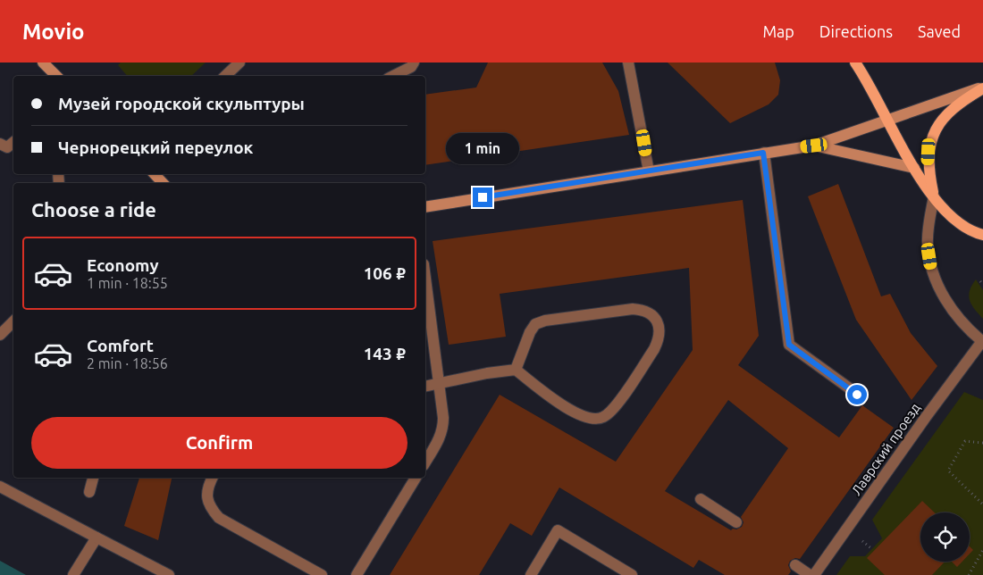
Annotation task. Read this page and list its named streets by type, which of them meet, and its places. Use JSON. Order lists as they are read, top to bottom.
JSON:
{
  "streets": {
    "street": ["Лаврский проезд"]
  },
  "page": {
    "header": "Movio",
    "nav": ["Map", "Directions", "Saved"],
    "banner": ["Музей городской скульптуры", "Чернорецкий переулок"],
    "bubble": "1 min",
    "heading": "Choose a ride",
    "list": [
      {
        "name": "Economy",
        "note": "1 min · 18:55",
        "value": "106 ₽"
      },
      {
        "name": "Comfort",
        "note": "2 min · 18:56",
        "value": "143 ₽"
      }
    ],
    "buttons": "Confirm"
  }
}
